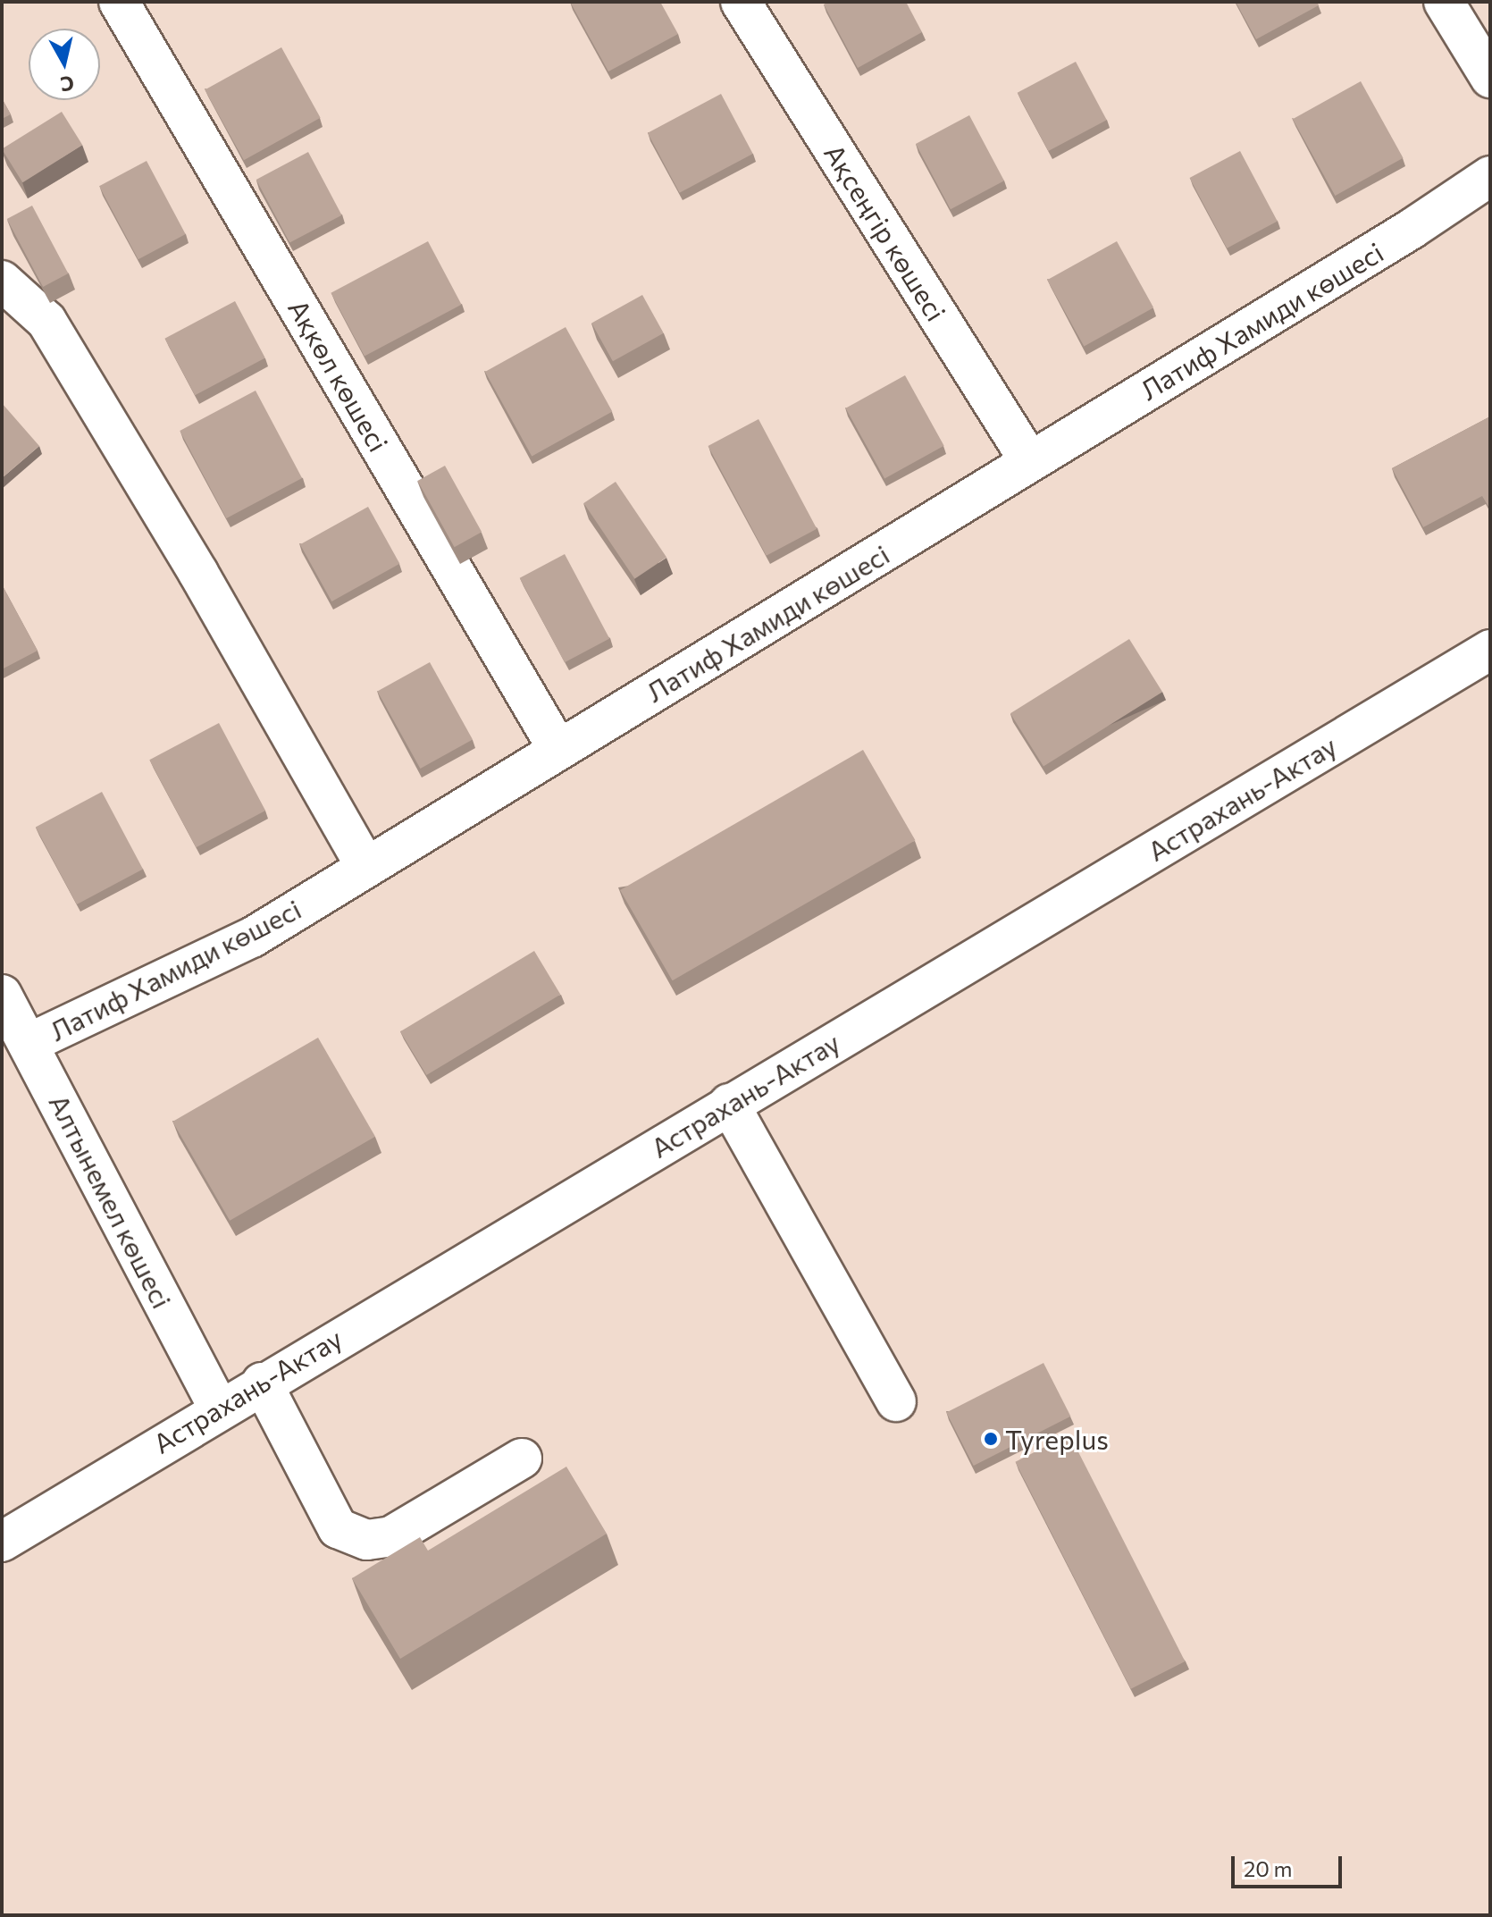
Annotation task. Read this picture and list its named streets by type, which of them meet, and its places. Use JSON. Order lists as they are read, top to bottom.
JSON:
{
  "streets": {
    "main road": [
      "Ақсеңгір көшесі",
      "Латиф Хамиди көшесі",
      "Ақкөл көшесі",
      "Астрахань-Актау",
      "Алтынемел көшесі"
    ]
  },
  "crossings": [
    ["Ақсеңгір көшесі", "Латиф Хамиди көшесі"],
    ["Латиф Хамиди көшесі", "Ақкөл көшесі"],
    ["Латиф Хамиди көшесі", "Алтынемел көшесі"],
    ["Астрахань-Актау", "Алтынемел көшесі"]
  ],
  "places": ["Tyreplus"],
  "scale_bar": "20 m",
  "north": "bottom"
}
